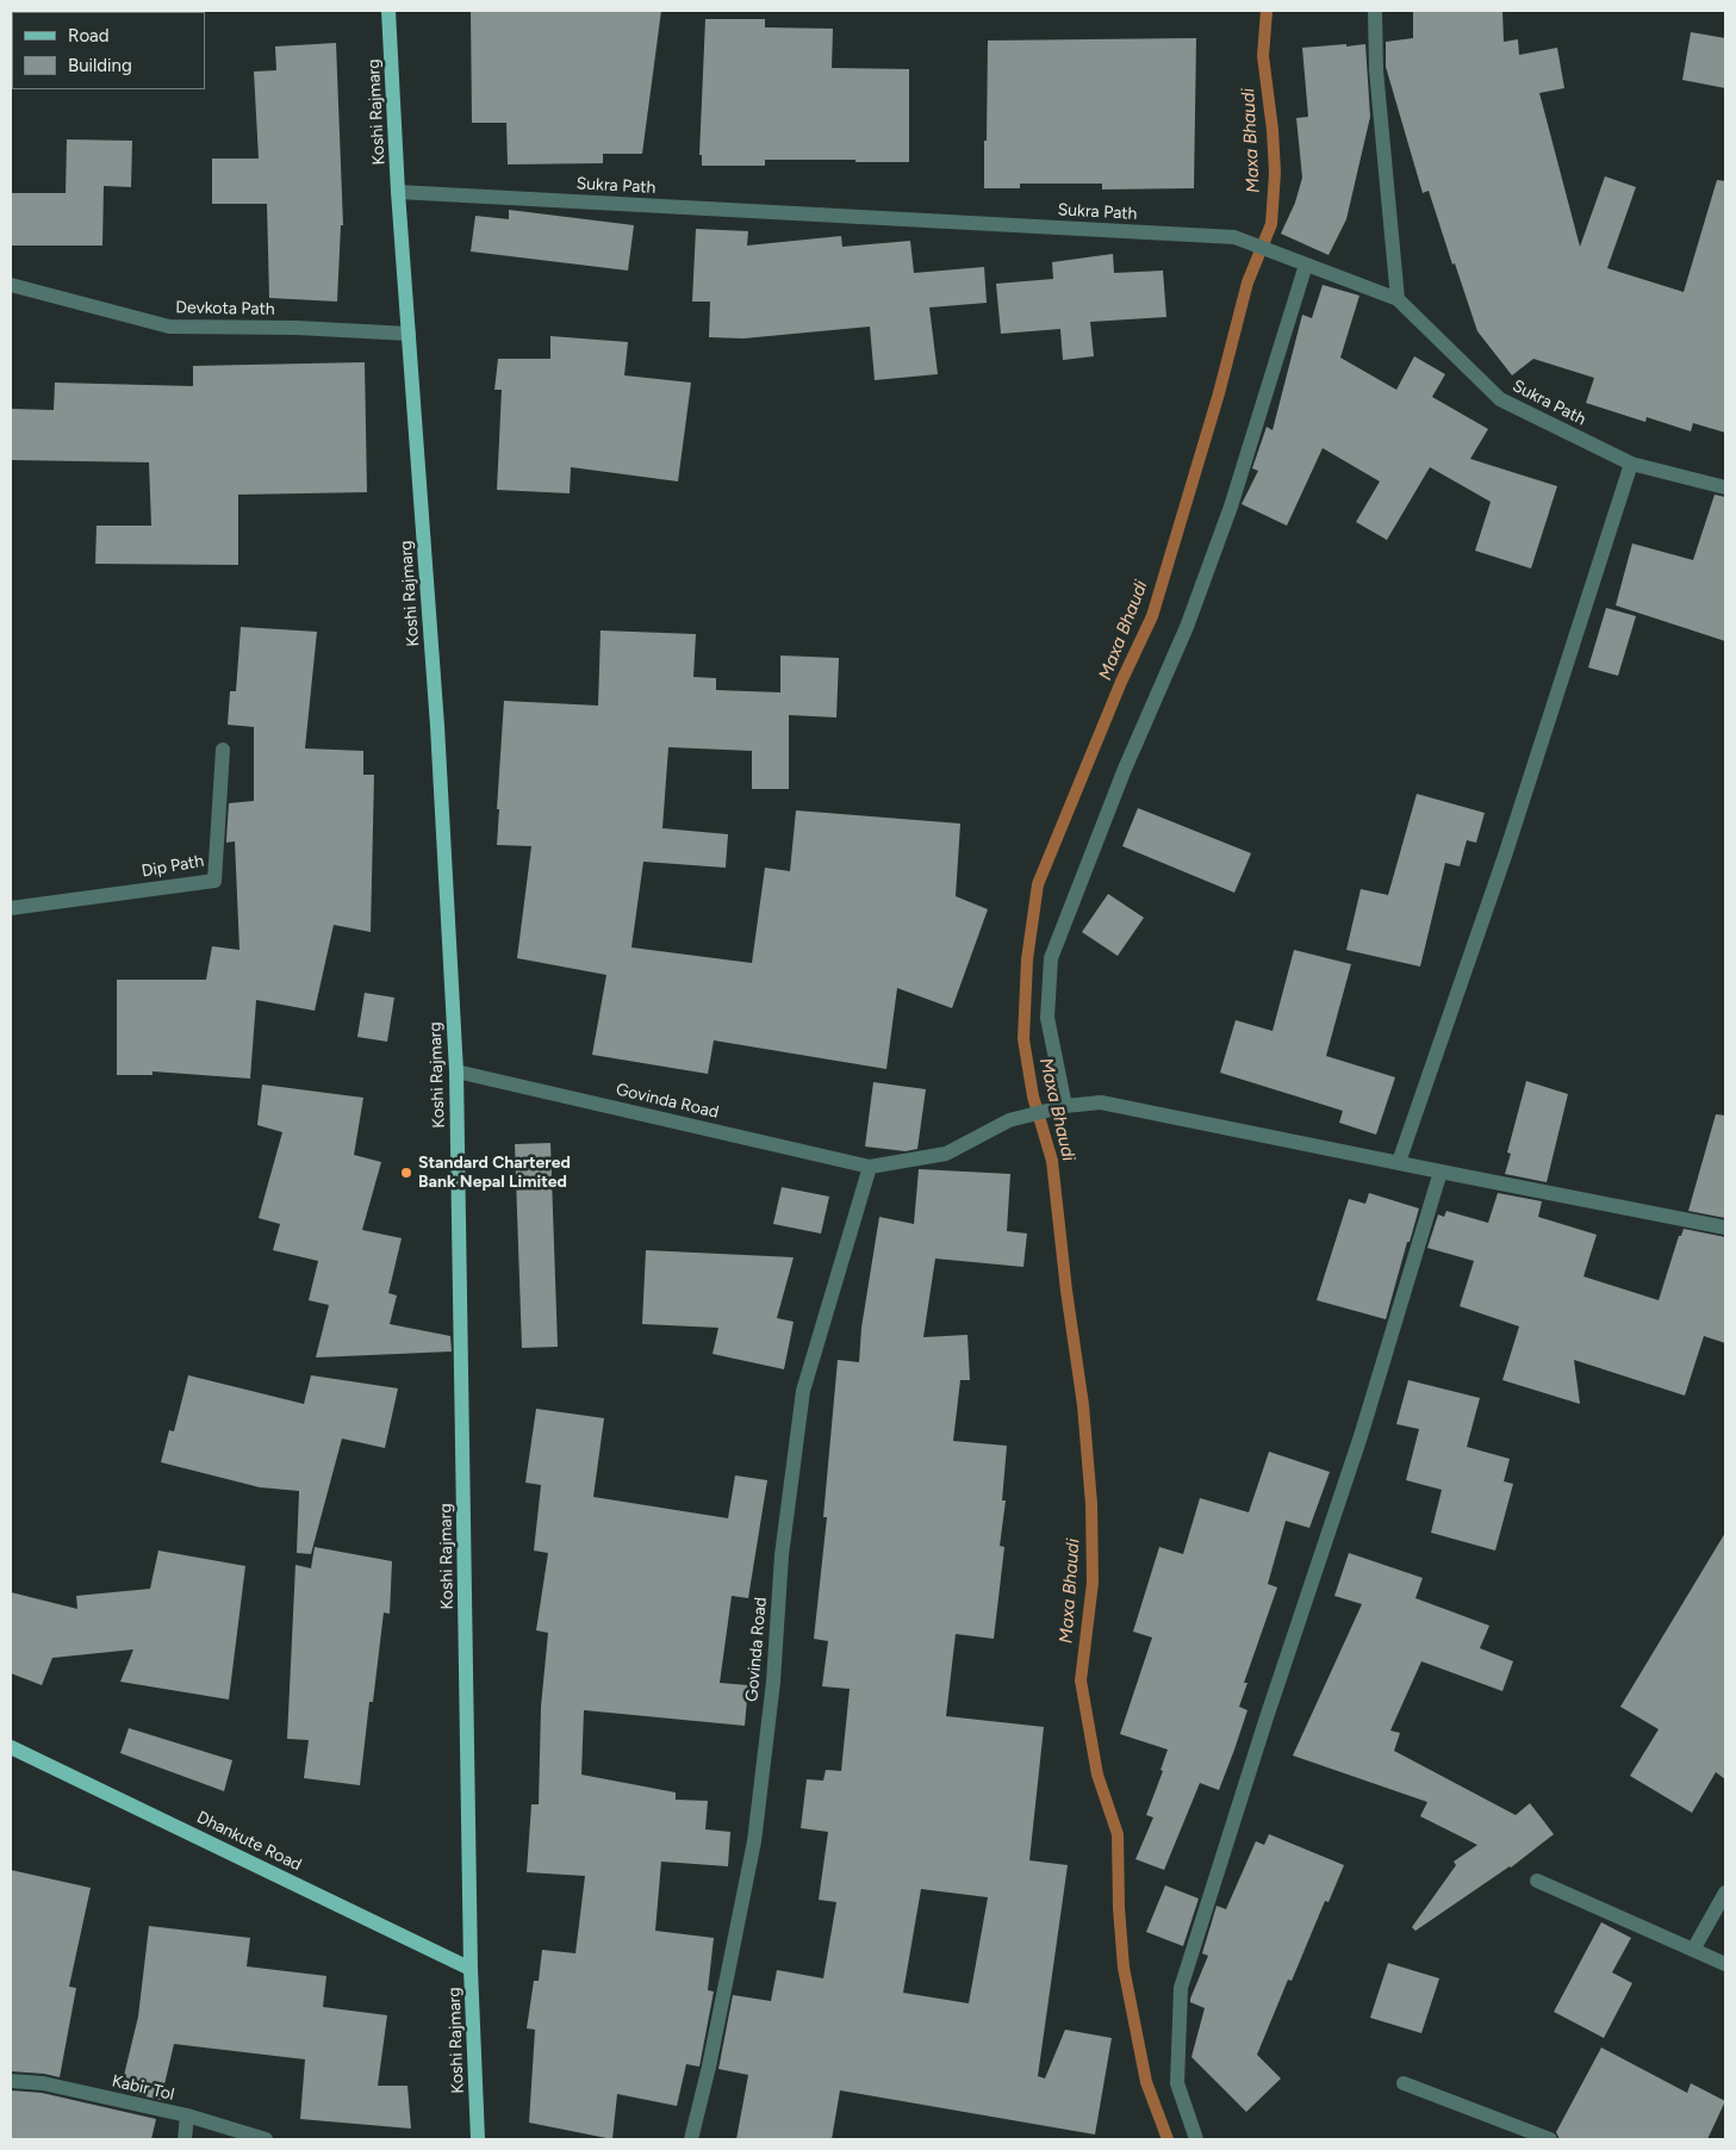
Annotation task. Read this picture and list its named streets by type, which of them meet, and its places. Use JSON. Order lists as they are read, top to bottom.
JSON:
{
  "streets": {
    "main road": ["Koshi Rajmarg", "Dhankute Road"],
    "street": [
      "Sukra Path",
      "Devkota Path",
      "Dip Path",
      "Govinda Road",
      "Kabir Tol"
    ]
  },
  "crossings": [
    ["Koshi Rajmarg", "Sukra Path"],
    ["Koshi Rajmarg", "Devkota Path"],
    ["Koshi Rajmarg", "Govinda Road"],
    ["Koshi Rajmarg", "Dhankute Road"]
  ],
  "water": ["Maxa Bhaudi"],
  "places": ["Standard Chartered Bank Nepal Limited"],
  "legend": ["Road", "Building"]
}
